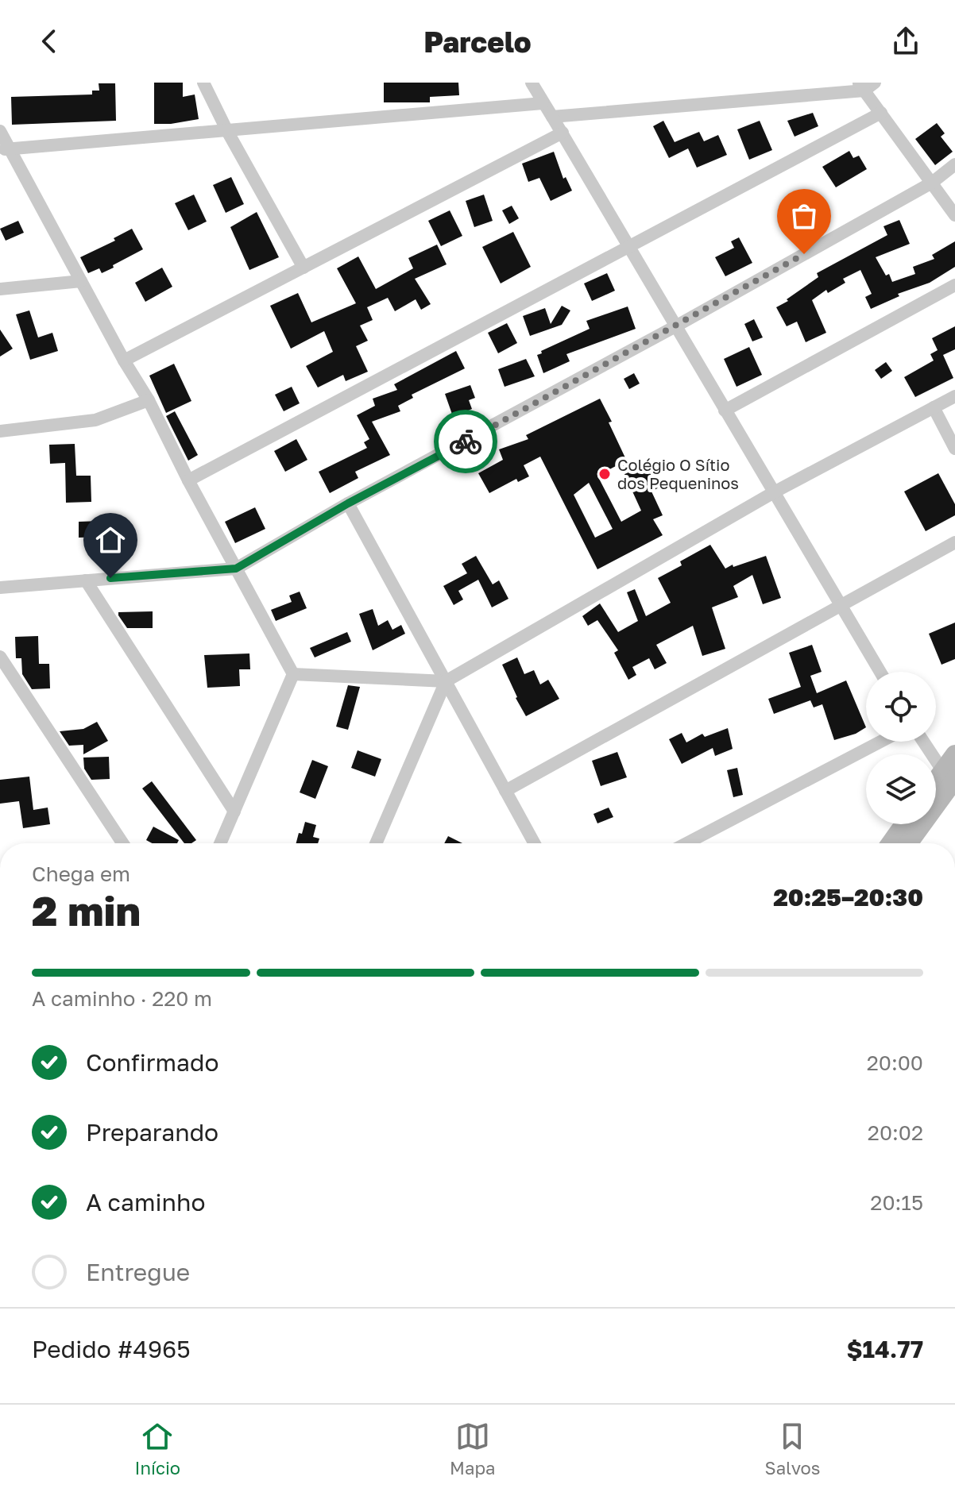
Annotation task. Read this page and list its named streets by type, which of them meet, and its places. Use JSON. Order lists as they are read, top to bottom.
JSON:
{
  "places": ["Colégio O Sítio dos Pequeninos"],
  "page": {
    "header": "Parcelo",
    "heading": ["2 min", "Chega em", "20:25–20:30"],
    "panel": ["Pedido #4965", "$14.77"],
    "bar": "A caminho · 220 m",
    "list": [
      ["Confirmado", "20:00"],
      ["Preparando", "20:02"],
      ["A caminho", "20:15"],
      "Entregue"
    ],
    "tabs": ["Início", "Mapa", "Salvos"]
  }
}
